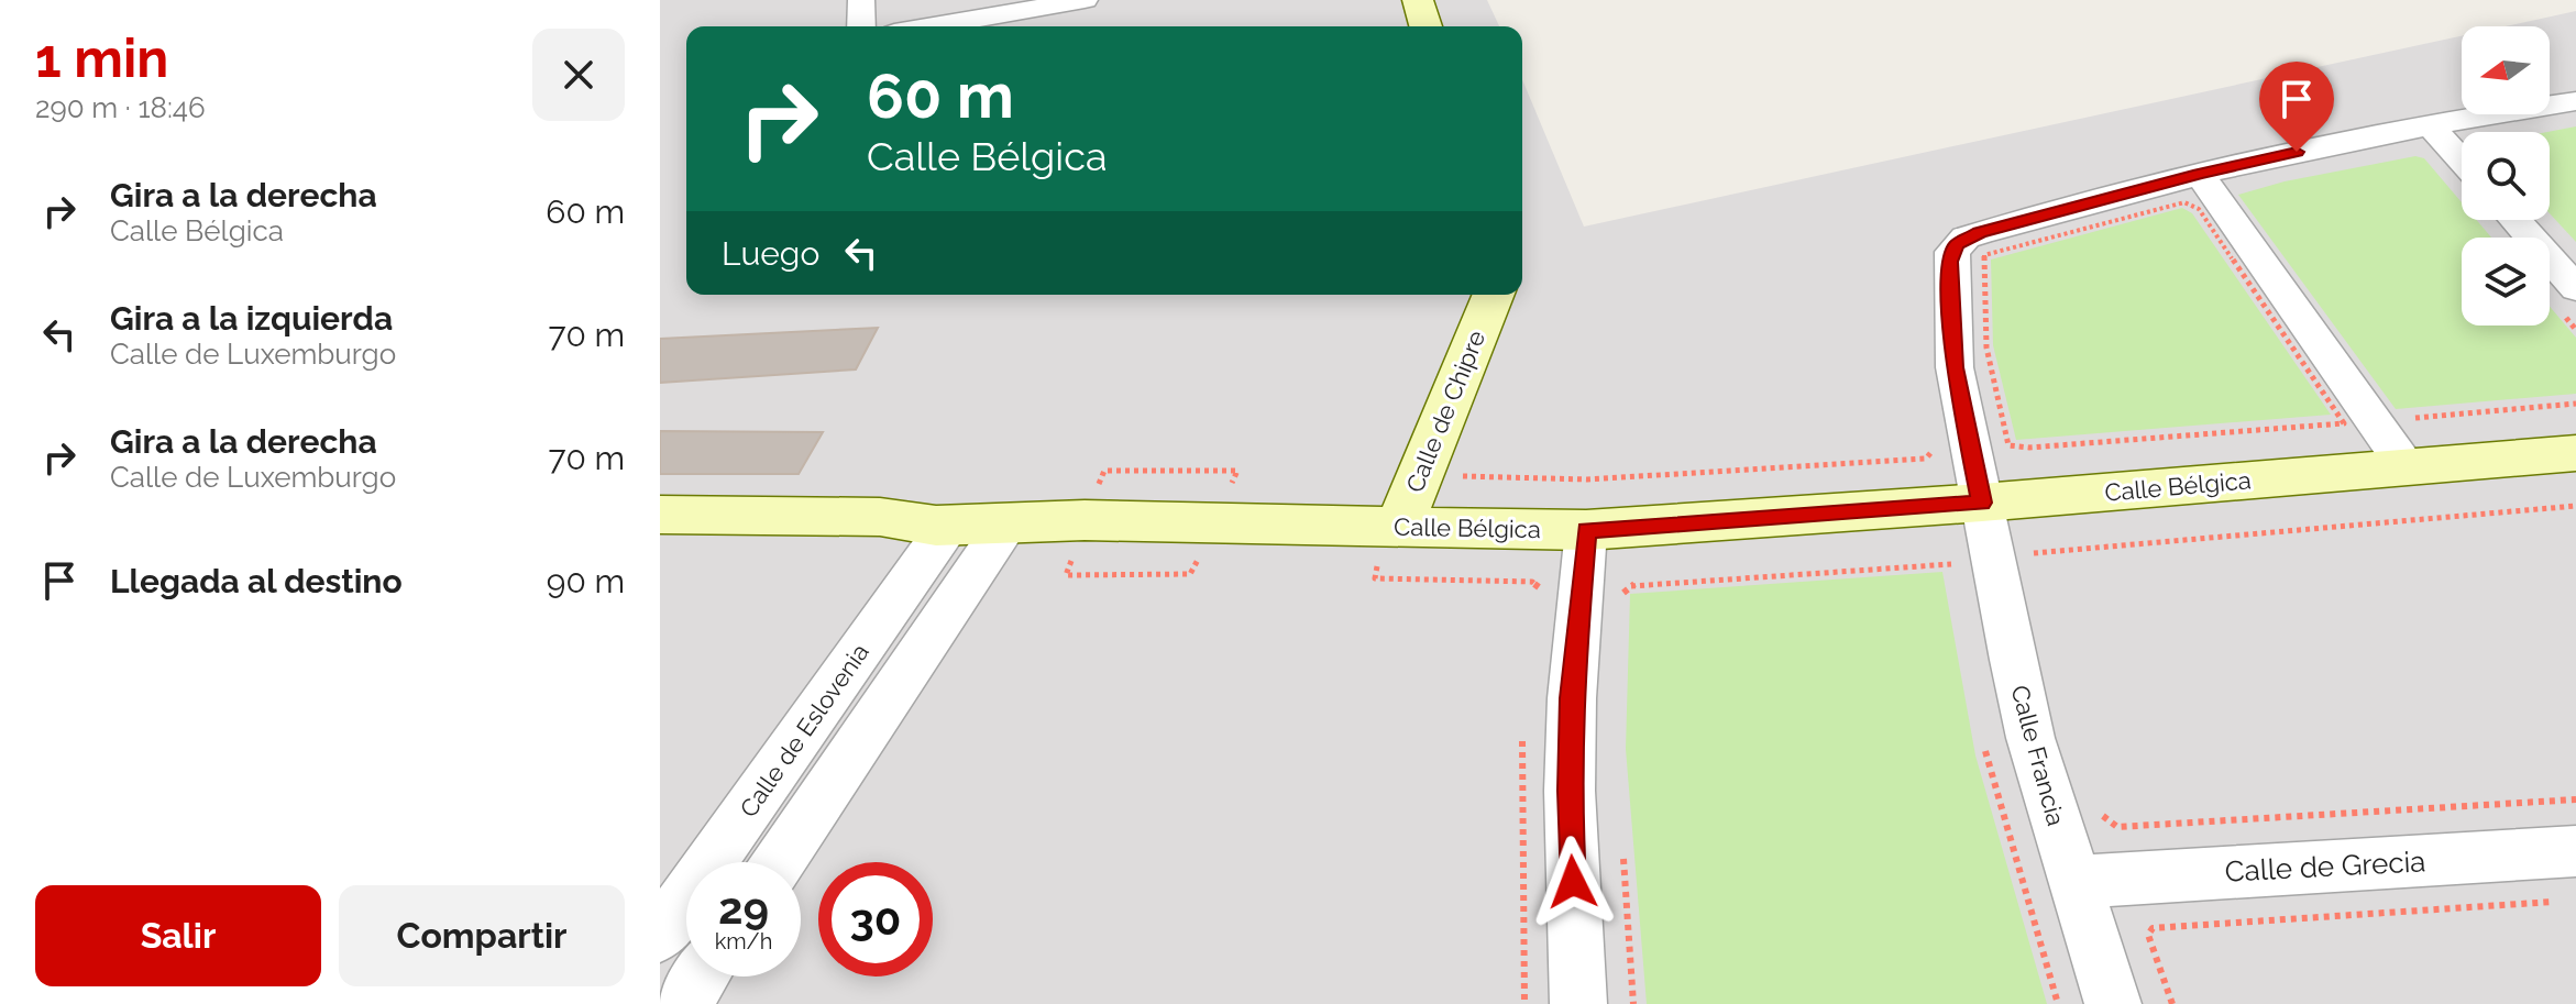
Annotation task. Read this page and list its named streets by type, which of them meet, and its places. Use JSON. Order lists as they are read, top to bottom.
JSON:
{
  "streets": {
    "street": [
      "Calle de Chipre",
      "Calle Bélgica",
      "Calle de Eslovenia",
      "Calle Francia",
      "Calle de Grecia"
    ]
  },
  "crossings": [
    ["Calle de Chipre", "Calle Bélgica"],
    ["Calle Bélgica", "Calle de Eslovenia"],
    ["Calle Bélgica", "Calle Francia"],
    ["Calle Francia", "Calle de Grecia"]
  ],
  "north": "left",
  "page": {
    "heading": ["1 min", "290 m · 18:46"],
    "turn": ["60 m", "Calle Bélgica"],
    "list": [
      {
        "name": "Gira a la derecha",
        "note": "Calle Bélgica",
        "value": "60 m"
      },
      {
        "name": "Gira a la izquierda",
        "note": "Calle de Luxemburgo",
        "value": "70 m"
      },
      {
        "name": "Gira a la derecha",
        "note": "Calle de Luxemburgo",
        "value": "70 m"
      },
      {
        "name": "Llegada al destino",
        "value": "90 m"
      }
    ],
    "then": "Luego",
    "speed": "29 km/h",
    "limit": "30",
    "buttons": ["Salir", "Compartir"]
  }
}
